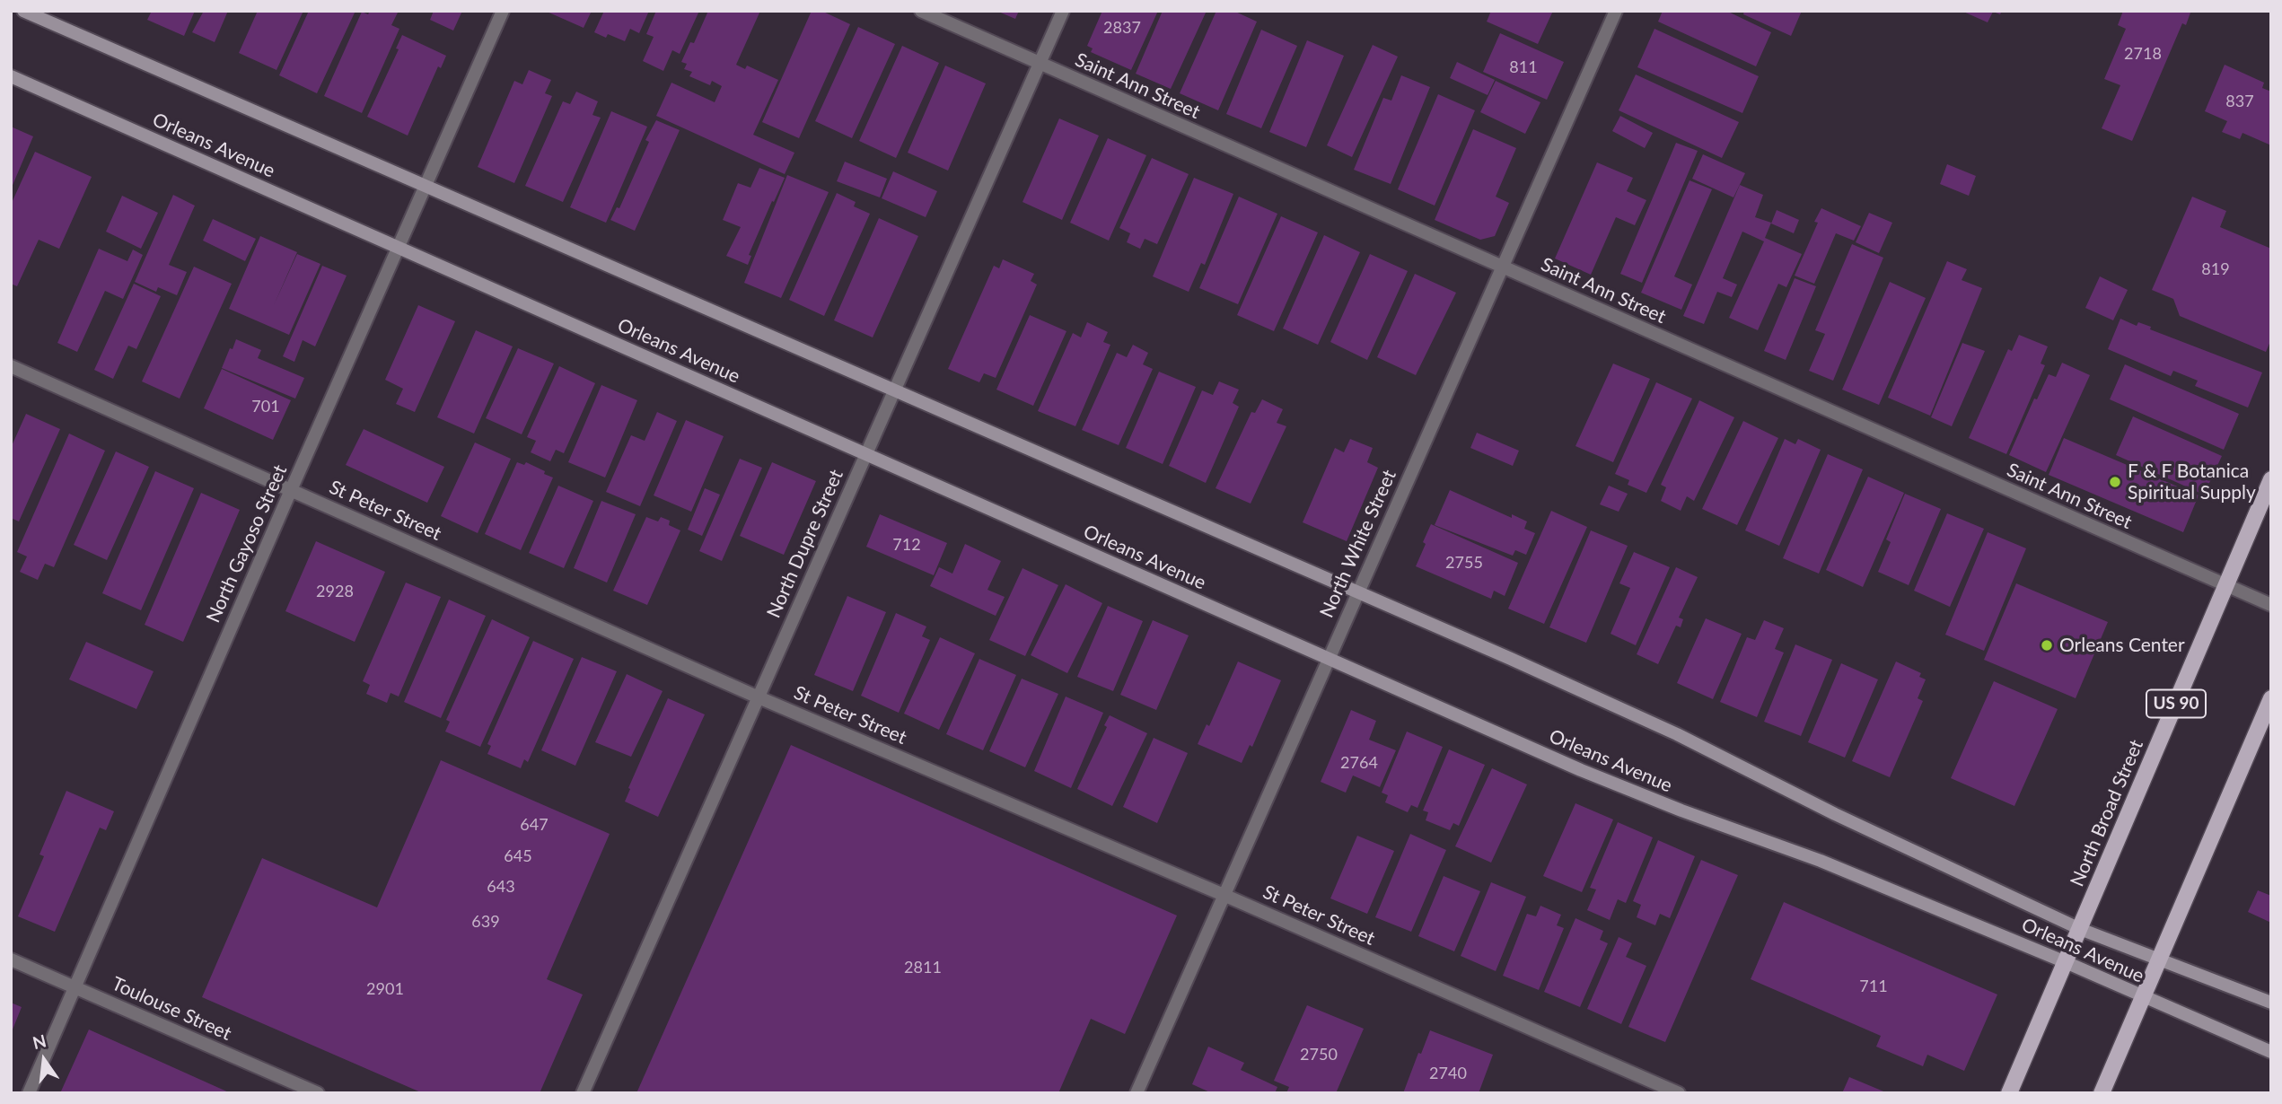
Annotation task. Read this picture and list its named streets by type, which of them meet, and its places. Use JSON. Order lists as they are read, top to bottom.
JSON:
{
  "streets": {
    "main road": ["US 90", "North Broad Street"],
    "street": [
      "Saint Ann Street",
      "Orleans Avenue",
      "St Peter Street",
      "North Gayoso Street",
      "North Dupre Street",
      "North White Street",
      "Toulouse Street"
    ]
  },
  "crossings": [
    ["Saint Ann Street", "North Dupre Street"],
    ["Saint Ann Street", "North White Street"],
    ["Saint Ann Street", "North Broad Street"],
    ["Orleans Avenue", "North Gayoso Street"],
    ["Orleans Avenue", "North Dupre Street"],
    ["Orleans Avenue", "North White Street"],
    ["Orleans Avenue", "North Broad Street"],
    ["St Peter Street", "North Gayoso Street"],
    ["St Peter Street", "North Dupre Street"],
    ["St Peter Street", "North White Street"],
    ["North Gayoso Street", "Toulouse Street"]
  ],
  "places": ["F & F Botanica Spiritual Supply", "Orleans Center"],
  "house_numbers": [
    "2837",
    "2718",
    "811",
    "837",
    "819",
    "701",
    "712",
    "2755",
    "2928",
    "2764",
    "647",
    "645",
    "643",
    "639",
    "2811",
    "711",
    "2901",
    "2750",
    "2740"
  ],
  "north": "top"
}
